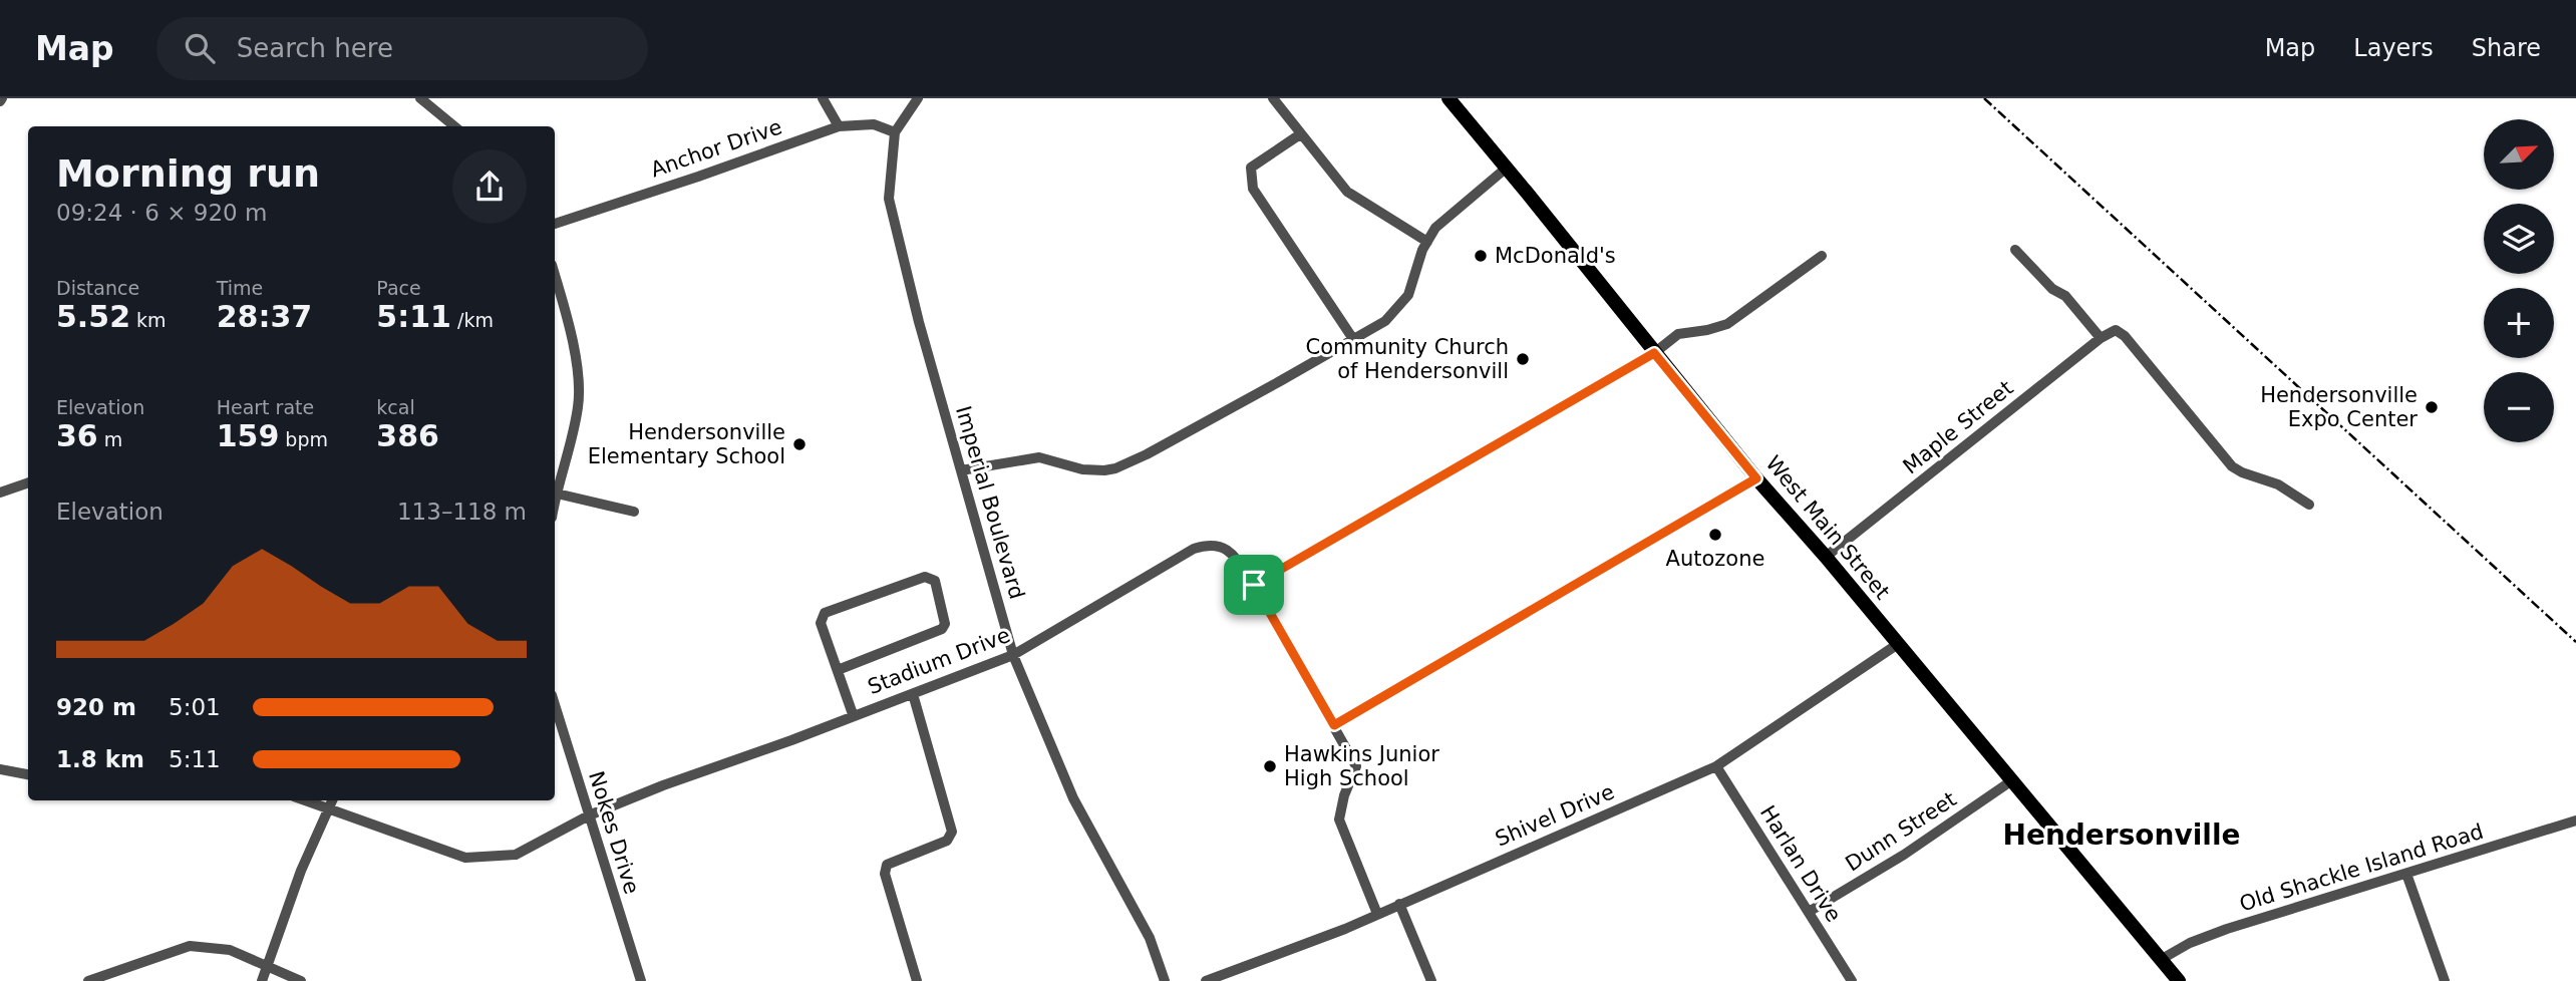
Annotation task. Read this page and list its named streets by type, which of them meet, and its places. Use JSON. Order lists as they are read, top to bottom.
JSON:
{
  "streets": {
    "main road": ["West Main Street"],
    "street": [
      "Anchor Drive",
      "Maple Street",
      "Imperial Boulevard",
      "Stadium Drive",
      "Shivel Drive",
      "Dunn Street",
      "Nokes Drive",
      "Harlan Drive",
      "Old Shackle Island Road"
    ]
  },
  "crossings": [
    ["Anchor Drive", "Imperial Boulevard"],
    ["Maple Street", "West Main Street"],
    ["Imperial Boulevard", "Stadium Drive"],
    ["West Main Street", "Shivel Drive"],
    ["West Main Street", "Dunn Street"],
    ["West Main Street", "Old Shackle Island Road"],
    ["Stadium Drive", "Shivel Drive"],
    ["Stadium Drive", "Nokes Drive"],
    ["Shivel Drive", "Harlan Drive"],
    ["Dunn Street", "Harlan Drive"]
  ],
  "districts": ["Hendersonville"],
  "places": [
    "McDonald's",
    "Community Church of Hendersonvill",
    "Hendersonville Expo Center",
    "Hendersonville Elementary School",
    "Autozone",
    "Hawkins Junior High School"
  ],
  "north": "top right",
  "page": {
    "header": "Map",
    "search": "Search here",
    "nav": ["Map", "Layers", "Share"],
    "map_buttons": ["+", "−"],
    "heading": ["Morning run", "09:24 · 6 × 920 m"],
    "stats": [
      ["Distance", "5.52 km"],
      ["Time", "28:37"],
      ["Pace", "5:11 /km"],
      ["Elevation", "36 m"],
      ["Heart rate", "159 bpm"],
      ["kcal", "386"]
    ],
    "chart": ["Elevation", "113–118 m"],
    "list": [
      {
        "name": "920 m",
        "note": "5:01"
      },
      {
        "name": "1.8 km",
        "note": "5:11"
      }
    ]
  }
}
